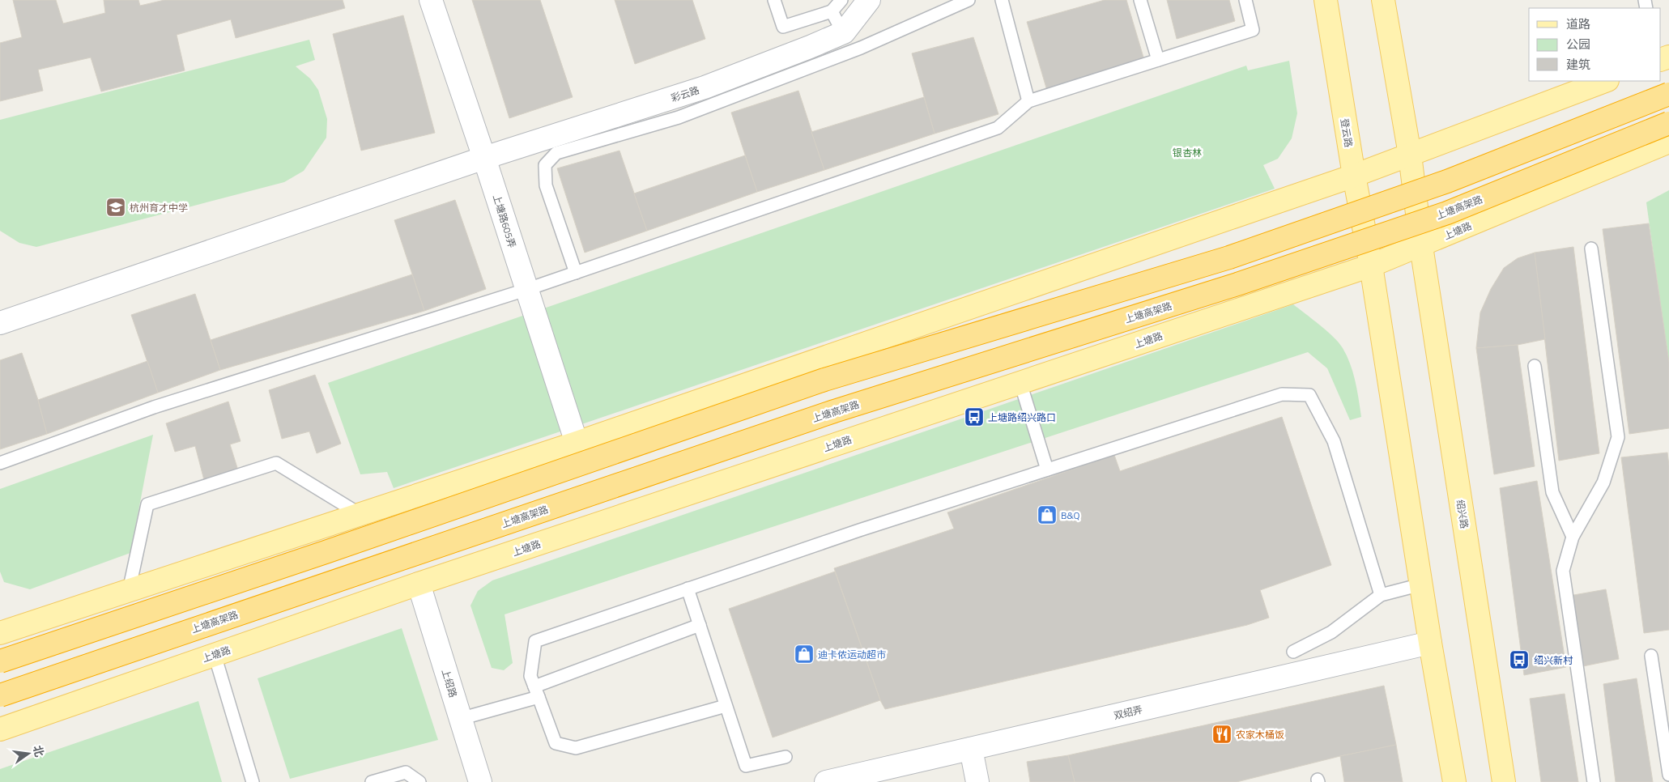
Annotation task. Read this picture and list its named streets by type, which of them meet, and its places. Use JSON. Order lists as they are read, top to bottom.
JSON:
{
  "streets": {
    "highway": ["上塘高架路"],
    "main road": ["登云路", "上塘路", "绍兴路"],
    "street": [
      "彩云路",
      "上塘路605弄",
      "上绍路",
      "双绍弄"
    ]
  },
  "crossings": [
    ["彩云路", "上塘路605弄"],
    ["登云路", "上塘路"],
    ["上塘高架路", "上塘路"],
    ["上塘路", "绍兴路"],
    ["上塘路", "上绍路"]
  ],
  "parks": ["银杏林"],
  "places": {
    "school or university": ["杭州育才中学"],
    "bus stop": ["上塘路绍兴路口", "绍兴新村"],
    "shop": ["B&Q", "迪卡侬运动超市"],
    "restaurant": ["农家木桶饭"]
  },
  "legend": ["道路", "公园", "建筑"],
  "north": "right"
}
